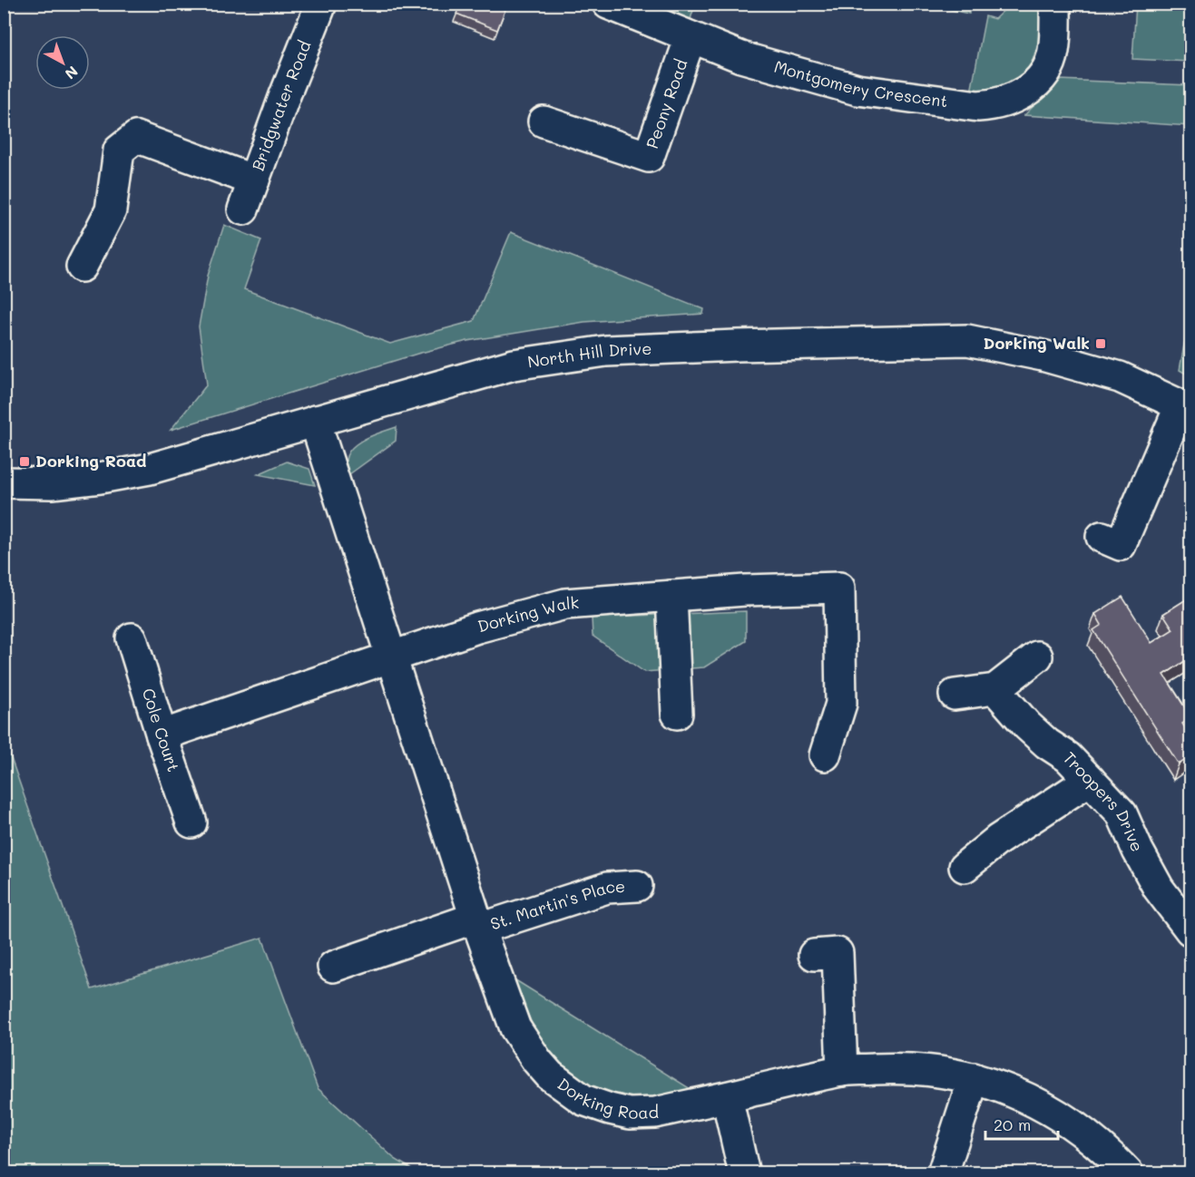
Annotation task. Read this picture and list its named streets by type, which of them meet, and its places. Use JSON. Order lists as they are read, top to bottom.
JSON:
{
  "streets": {
    "street": [
      "Montgomery Crescent",
      "Peony Road",
      "Bridgwater Road",
      "North Hill Drive",
      "Dorking Walk",
      "Cole Court",
      "Troopers Drive",
      "St. Martin's Place",
      "Dorking Road"
    ]
  },
  "crossings": [
    ["Montgomery Crescent", "Peony Road"],
    ["North Hill Drive", "Dorking Road"],
    ["Dorking Walk", "Dorking Road"],
    ["St. Martin's Place", "Dorking Road"]
  ],
  "places": {
    "transit": ["Dorking Walk", "Dorking Road"]
  },
  "scale_bar": "20 m",
  "north": "bottom right"
}
